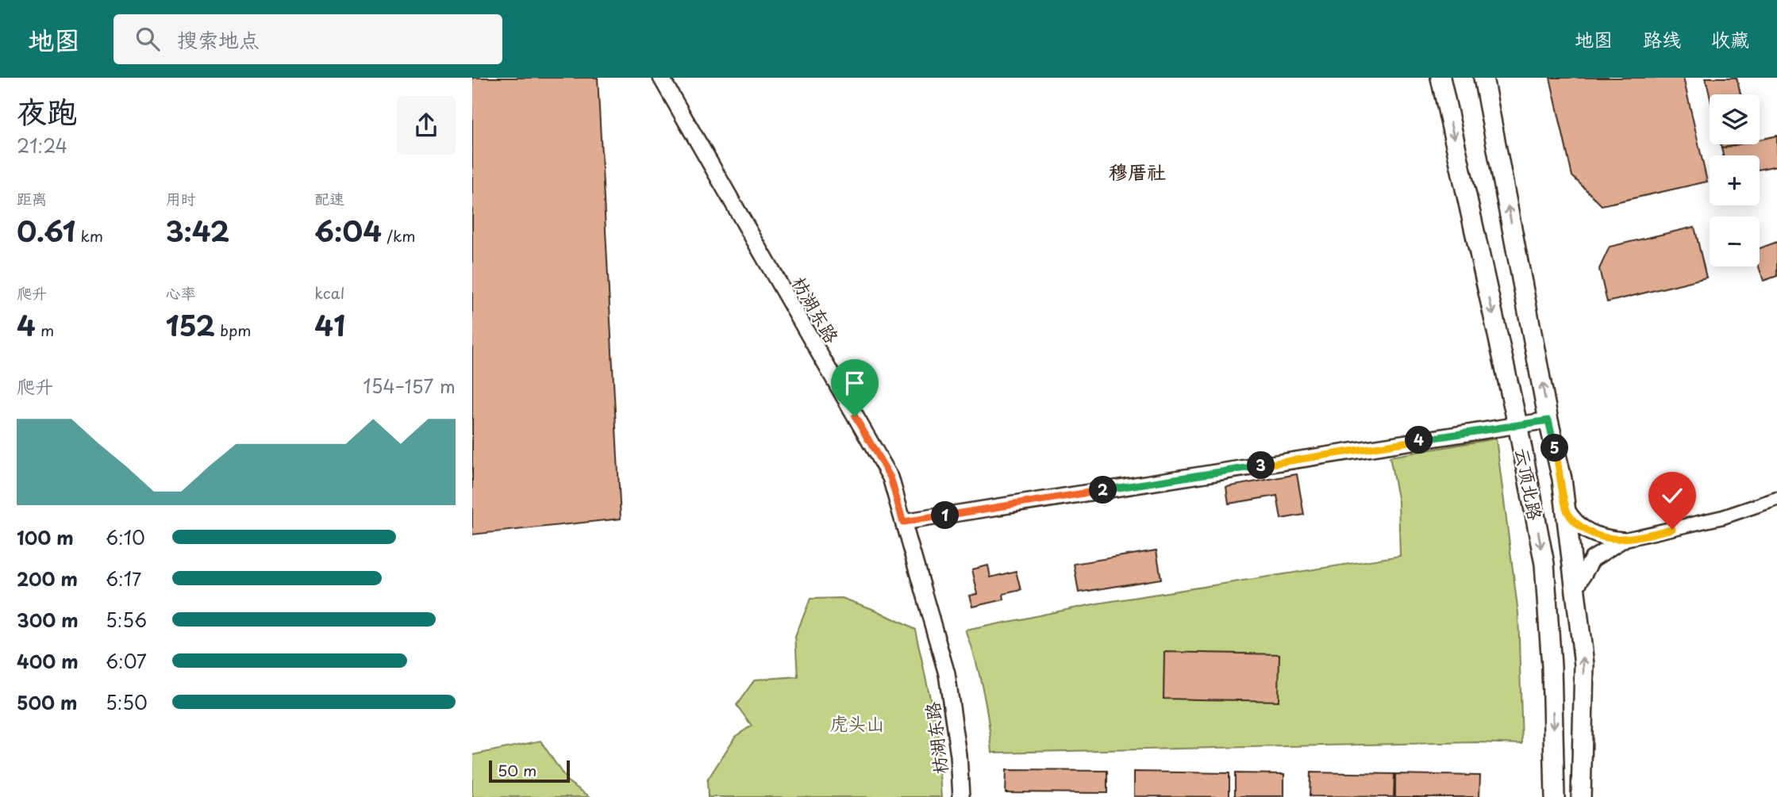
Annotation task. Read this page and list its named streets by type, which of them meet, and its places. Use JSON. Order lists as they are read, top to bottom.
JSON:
{
  "streets": {
    "main road": ["云顶北路"],
    "street": ["枋湖东路"]
  },
  "districts": ["穆厝社"],
  "parks": ["虎头山"],
  "scale_bar": "50 m",
  "page": {
    "header": "地图",
    "search": "搜索地点",
    "nav": ["地图", "路线", "收藏"],
    "heading": ["夜跑", "21:24"],
    "map_buttons": ["+", "−"],
    "stats": [
      ["距离", "0.61 km"],
      ["用时", "3:42"],
      ["配速", "6:04 /km"],
      ["爬升", "4 m"],
      ["心率", "152 bpm"],
      ["kcal", "41"]
    ],
    "chart": ["爬升", "154–157 m"],
    "pins": [
      "4",
      "5",
      "3",
      "2",
      "1"
    ],
    "list": [
      {
        "name": "100 m",
        "note": "6:10"
      },
      {
        "name": "200 m",
        "note": "6:17"
      },
      {
        "name": "300 m",
        "note": "5:56"
      },
      {
        "name": "400 m",
        "note": "6:07"
      },
      {
        "name": "500 m",
        "note": "5:50"
      }
    ],
    "scale": "50 m"
  }
}
